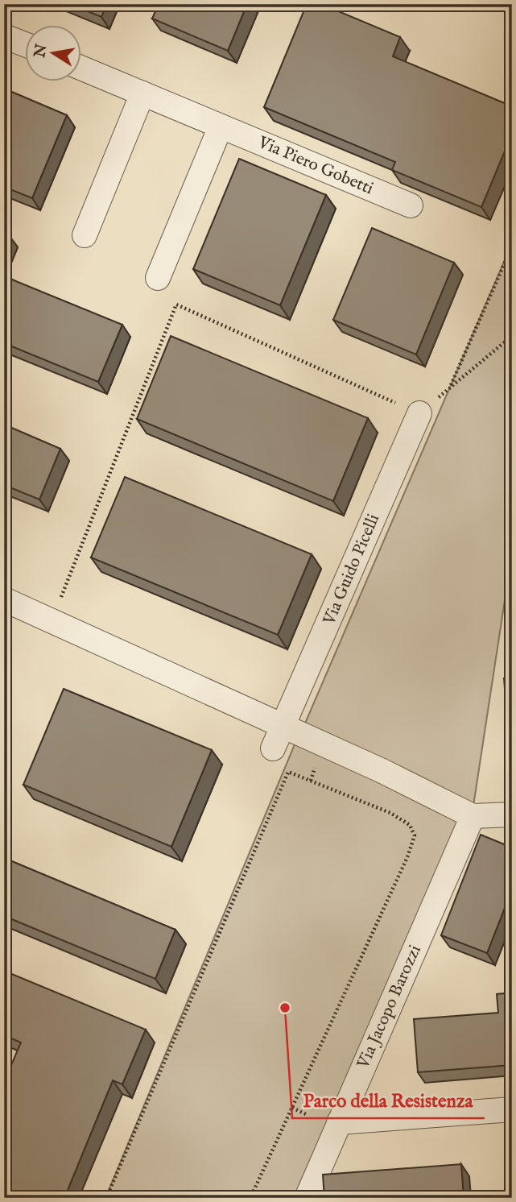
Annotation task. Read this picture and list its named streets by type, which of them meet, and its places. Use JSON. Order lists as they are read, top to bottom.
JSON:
{
  "streets": {
    "street": ["Via Piero Gobetti", "Via Guido Picelli", "Via Jacopo Barozzi"]
  },
  "places": ["Parco della Resistenza"],
  "north": "left"
}
